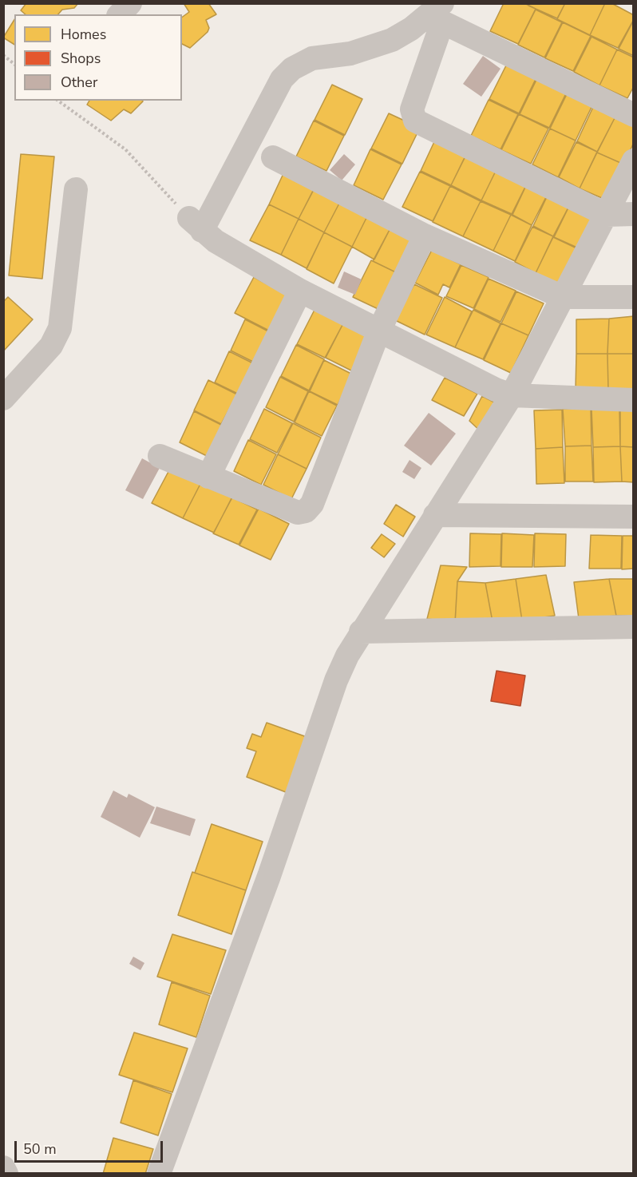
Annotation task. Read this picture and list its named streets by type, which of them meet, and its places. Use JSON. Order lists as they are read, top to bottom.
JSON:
{
  "legend": ["Homes", "Shops", "Other"],
  "scale_bar": "50 m"
}
